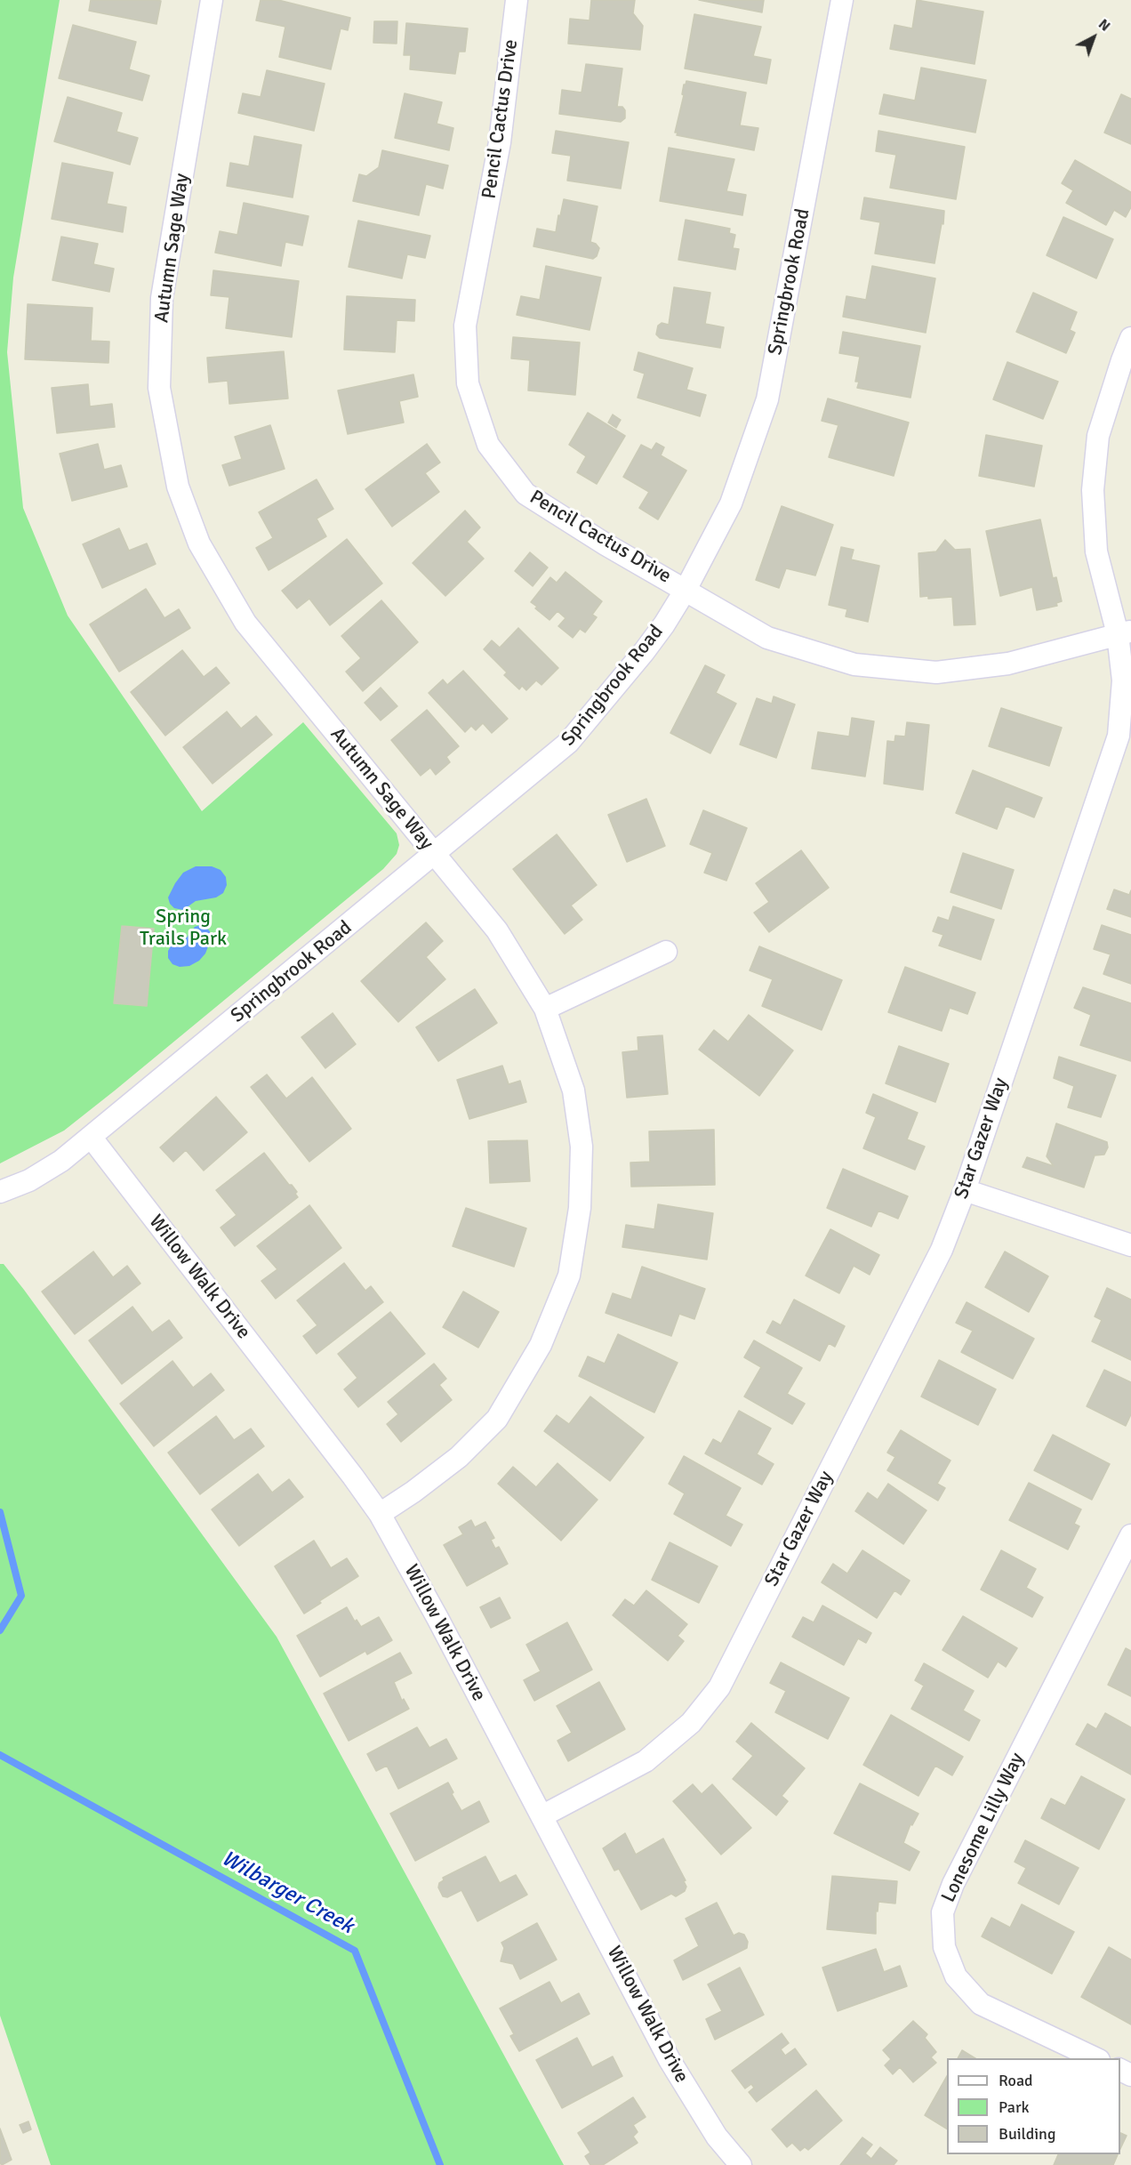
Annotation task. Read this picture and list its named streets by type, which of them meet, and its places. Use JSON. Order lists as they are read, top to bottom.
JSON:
{
  "streets": {
    "street": [
      "Pencil Cactus Drive",
      "Autumn Sage Way",
      "Springbrook Road",
      "Star Gazer Way",
      "Willow Walk Drive",
      "Lonesome Lilly Way"
    ]
  },
  "crossings": [
    ["Pencil Cactus Drive", "Springbrook Road"],
    ["Pencil Cactus Drive", "Star Gazer Way"],
    ["Autumn Sage Way", "Springbrook Road"],
    ["Autumn Sage Way", "Willow Walk Drive"],
    ["Springbrook Road", "Willow Walk Drive"],
    ["Star Gazer Way", "Willow Walk Drive"]
  ],
  "water": ["Wilbarger Creek"],
  "parks": ["Spring Trails Park"],
  "legend": ["Road", "Park", "Building"],
  "north": "top right"
}
